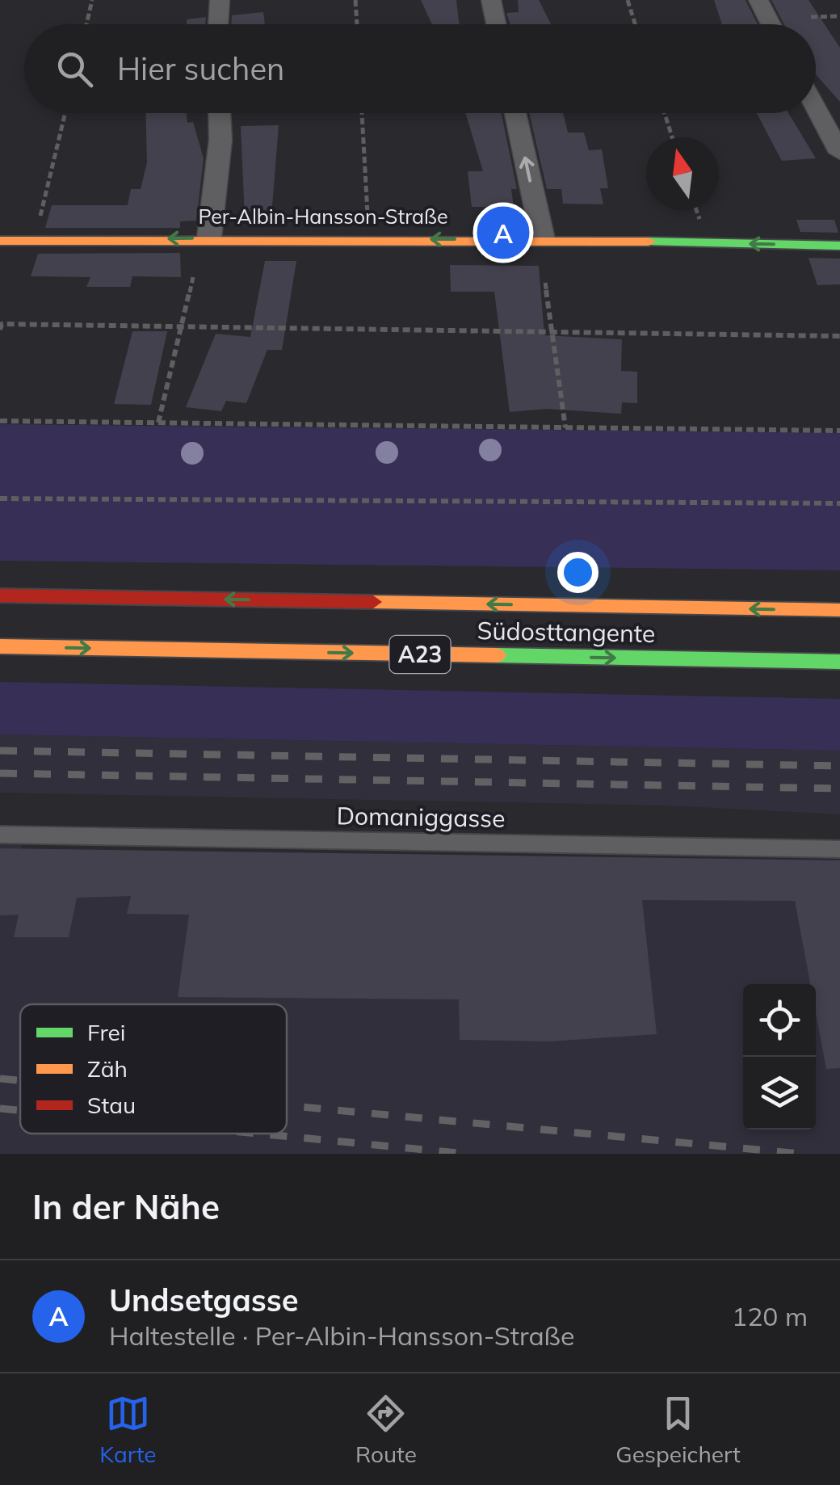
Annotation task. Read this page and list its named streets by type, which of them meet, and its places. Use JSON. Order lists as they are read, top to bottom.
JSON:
{
  "streets": {
    "main road": ["Per-Albin-Hansson-Straße", "Südosttangente", "A23"],
    "lane": ["Domaniggasse"]
  },
  "one_way": ["Per-Albin-Hansson-Straße"],
  "legend": ["Frei", "Zäh", "Stau"],
  "north": "top",
  "page": {
    "search": "Hier suchen",
    "pins": "A",
    "heading": "In der Nähe",
    "list": [
      {
        "mark": "A",
        "name": "Undsetgasse",
        "note": "Haltestelle · Per-Albin-Hansson-Straße",
        "value": "120 m"
      }
    ],
    "nav": ["Karte", "Route", "Gespeichert"]
  }
}
